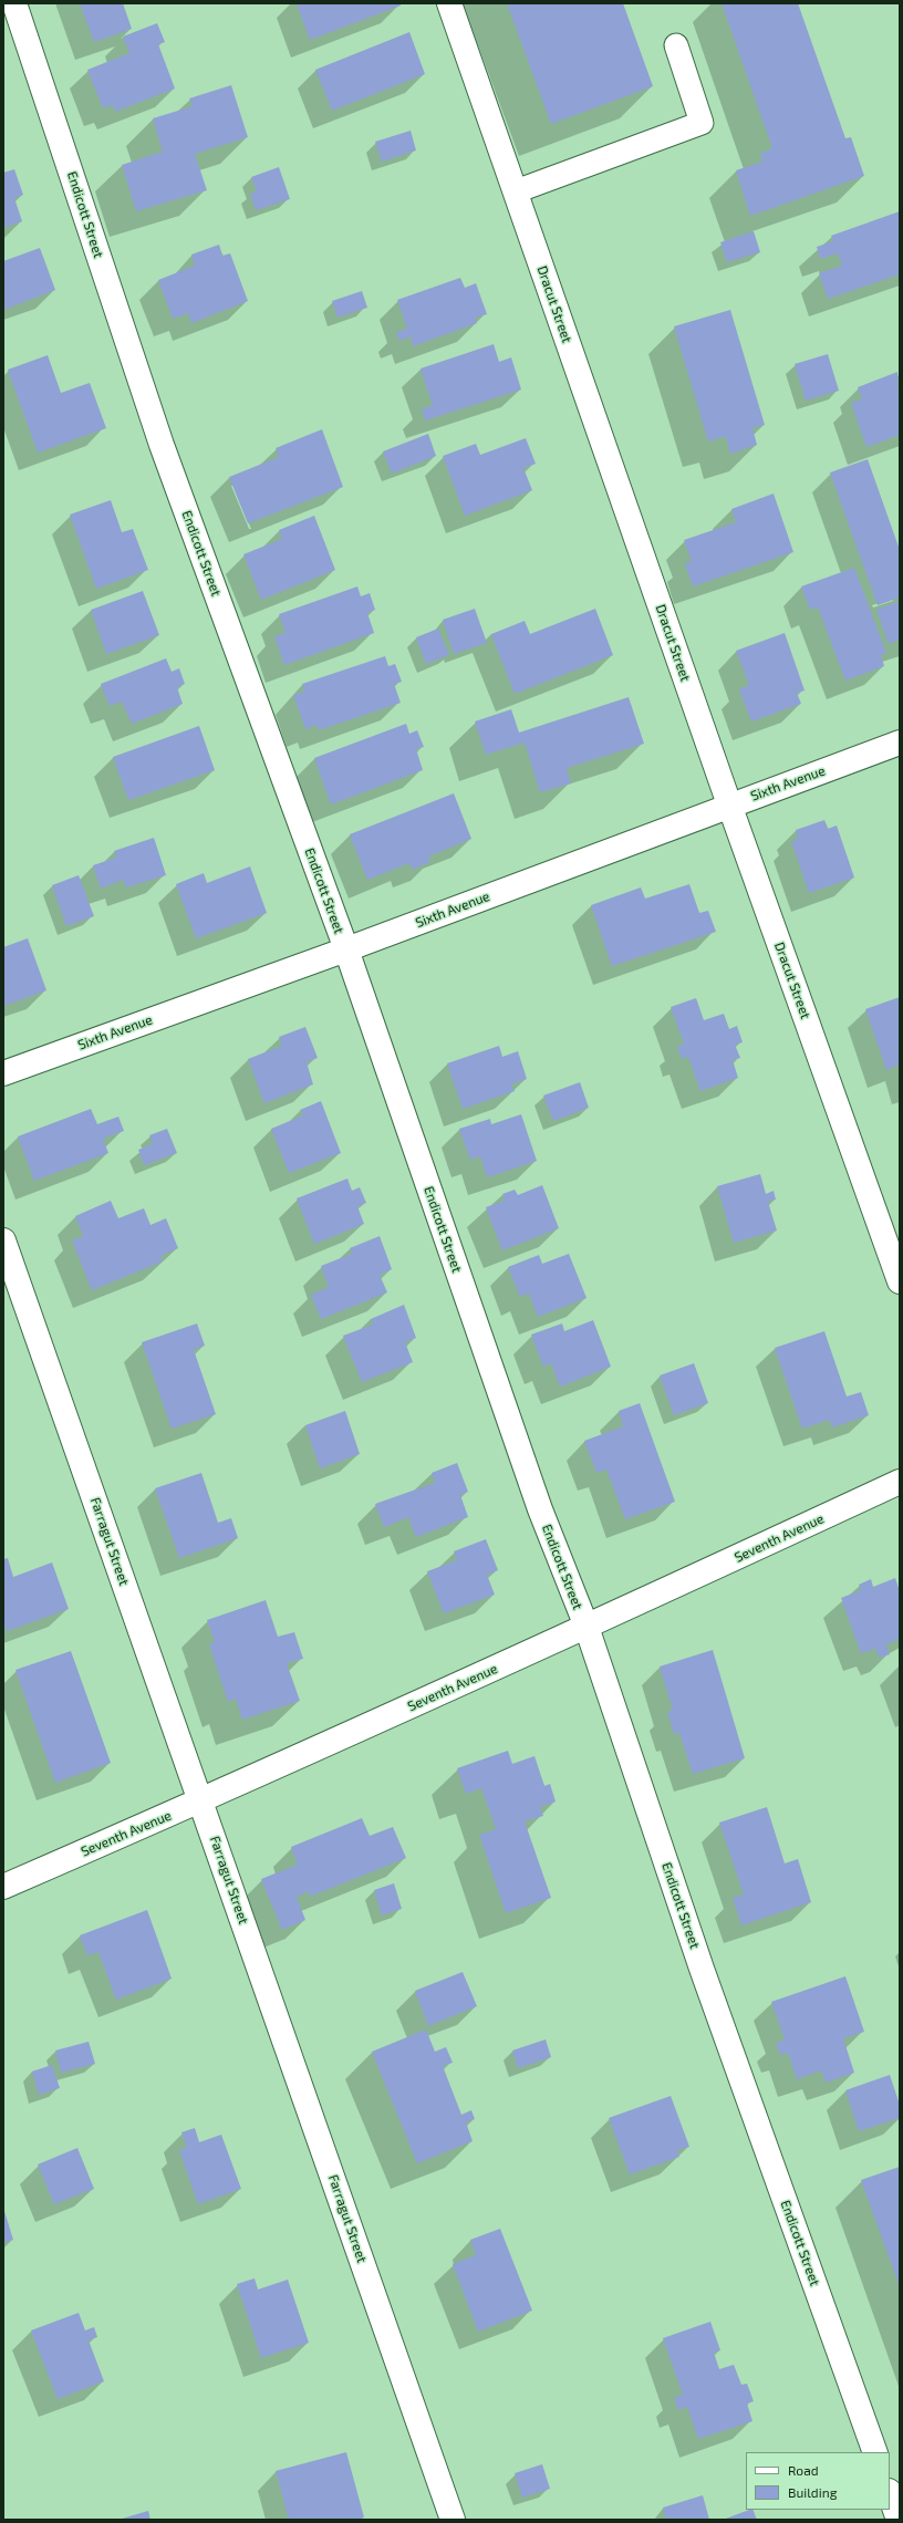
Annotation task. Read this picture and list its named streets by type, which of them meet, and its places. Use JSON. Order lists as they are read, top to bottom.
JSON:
{
  "streets": {
    "street": [
      "Endicott Street",
      "Dracut Street",
      "Sixth Avenue",
      "Seventh Avenue",
      "Farragut Street"
    ]
  },
  "crossings": [
    ["Endicott Street", "Sixth Avenue"],
    ["Endicott Street", "Seventh Avenue"],
    ["Dracut Street", "Sixth Avenue"],
    ["Seventh Avenue", "Farragut Street"]
  ],
  "legend": ["Road", "Building"]
}
